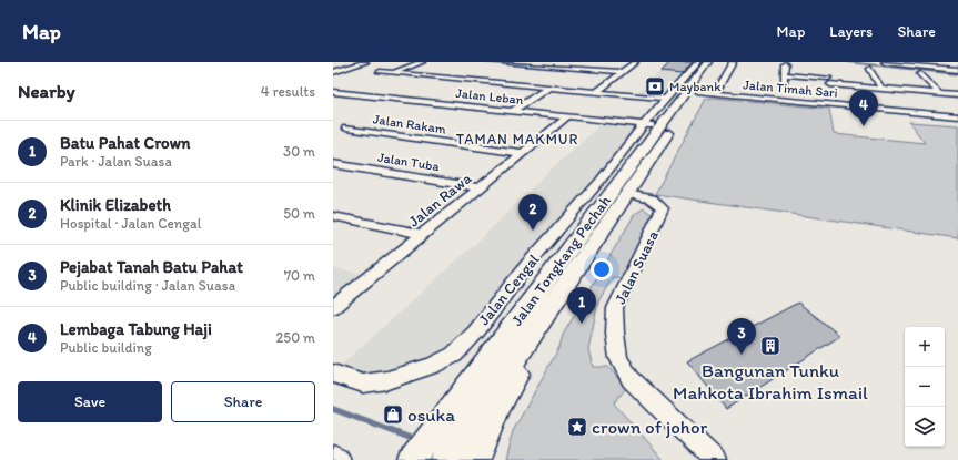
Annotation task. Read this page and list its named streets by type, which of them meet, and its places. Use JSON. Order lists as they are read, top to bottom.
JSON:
{
  "streets": {
    "main road": ["Jalan Tongkang Pechah"],
    "street": [
      "Jalan Timah Sari",
      "Jalan Leban",
      "Jalan Rakam",
      "Jalan Tuba",
      "Jalan Rawa",
      "Jalan Suasa",
      "Jalan Cengal"
    ]
  },
  "crossings": [
    ["Jalan Timah Sari", "Jalan Tongkang Pechah"],
    ["Jalan Leban", "Jalan Rawa"],
    ["Jalan Leban", "Jalan Tongkang Pechah"],
    ["Jalan Leban", "Jalan Cengal"],
    ["Jalan Rakam", "Jalan Rawa"],
    ["Jalan Tuba", "Jalan Rawa"],
    ["Jalan Tongkang Pechah", "Jalan Suasa"],
    ["Jalan Tongkang Pechah", "Jalan Cengal"]
  ],
  "districts": ["TAMAN MAKMUR"],
  "places": {
    "bank": ["Maybank"],
    "building": ["Bangunan Tunku Mahkota Ibrahim Ismail"],
    "shop": ["osuka"],
    "place": ["crown of johor"]
  },
  "page": {
    "header": "Map",
    "nav": ["Map", "Layers", "Share"],
    "heading": ["Nearby", "4 results"],
    "pins": [
      "4",
      "2",
      "1",
      "3"
    ],
    "list": [
      {
        "mark": "1",
        "name": "Batu Pahat Crown",
        "note": "Park · Jalan Suasa",
        "value": "30 m"
      },
      {
        "mark": "2",
        "name": "Klinik Elizabeth",
        "note": "Hospital · Jalan Cengal",
        "value": "50 m"
      },
      {
        "mark": "3",
        "name": "Pejabat Tanah Batu Pahat",
        "note": "Public building · Jalan Suasa",
        "value": "70 m"
      },
      {
        "mark": "4",
        "name": "Lembaga Tabung Haji",
        "note": "Public building",
        "value": "250 m"
      }
    ],
    "map_buttons": ["+", "−"],
    "buttons": ["Save", "Share"]
  }
}
